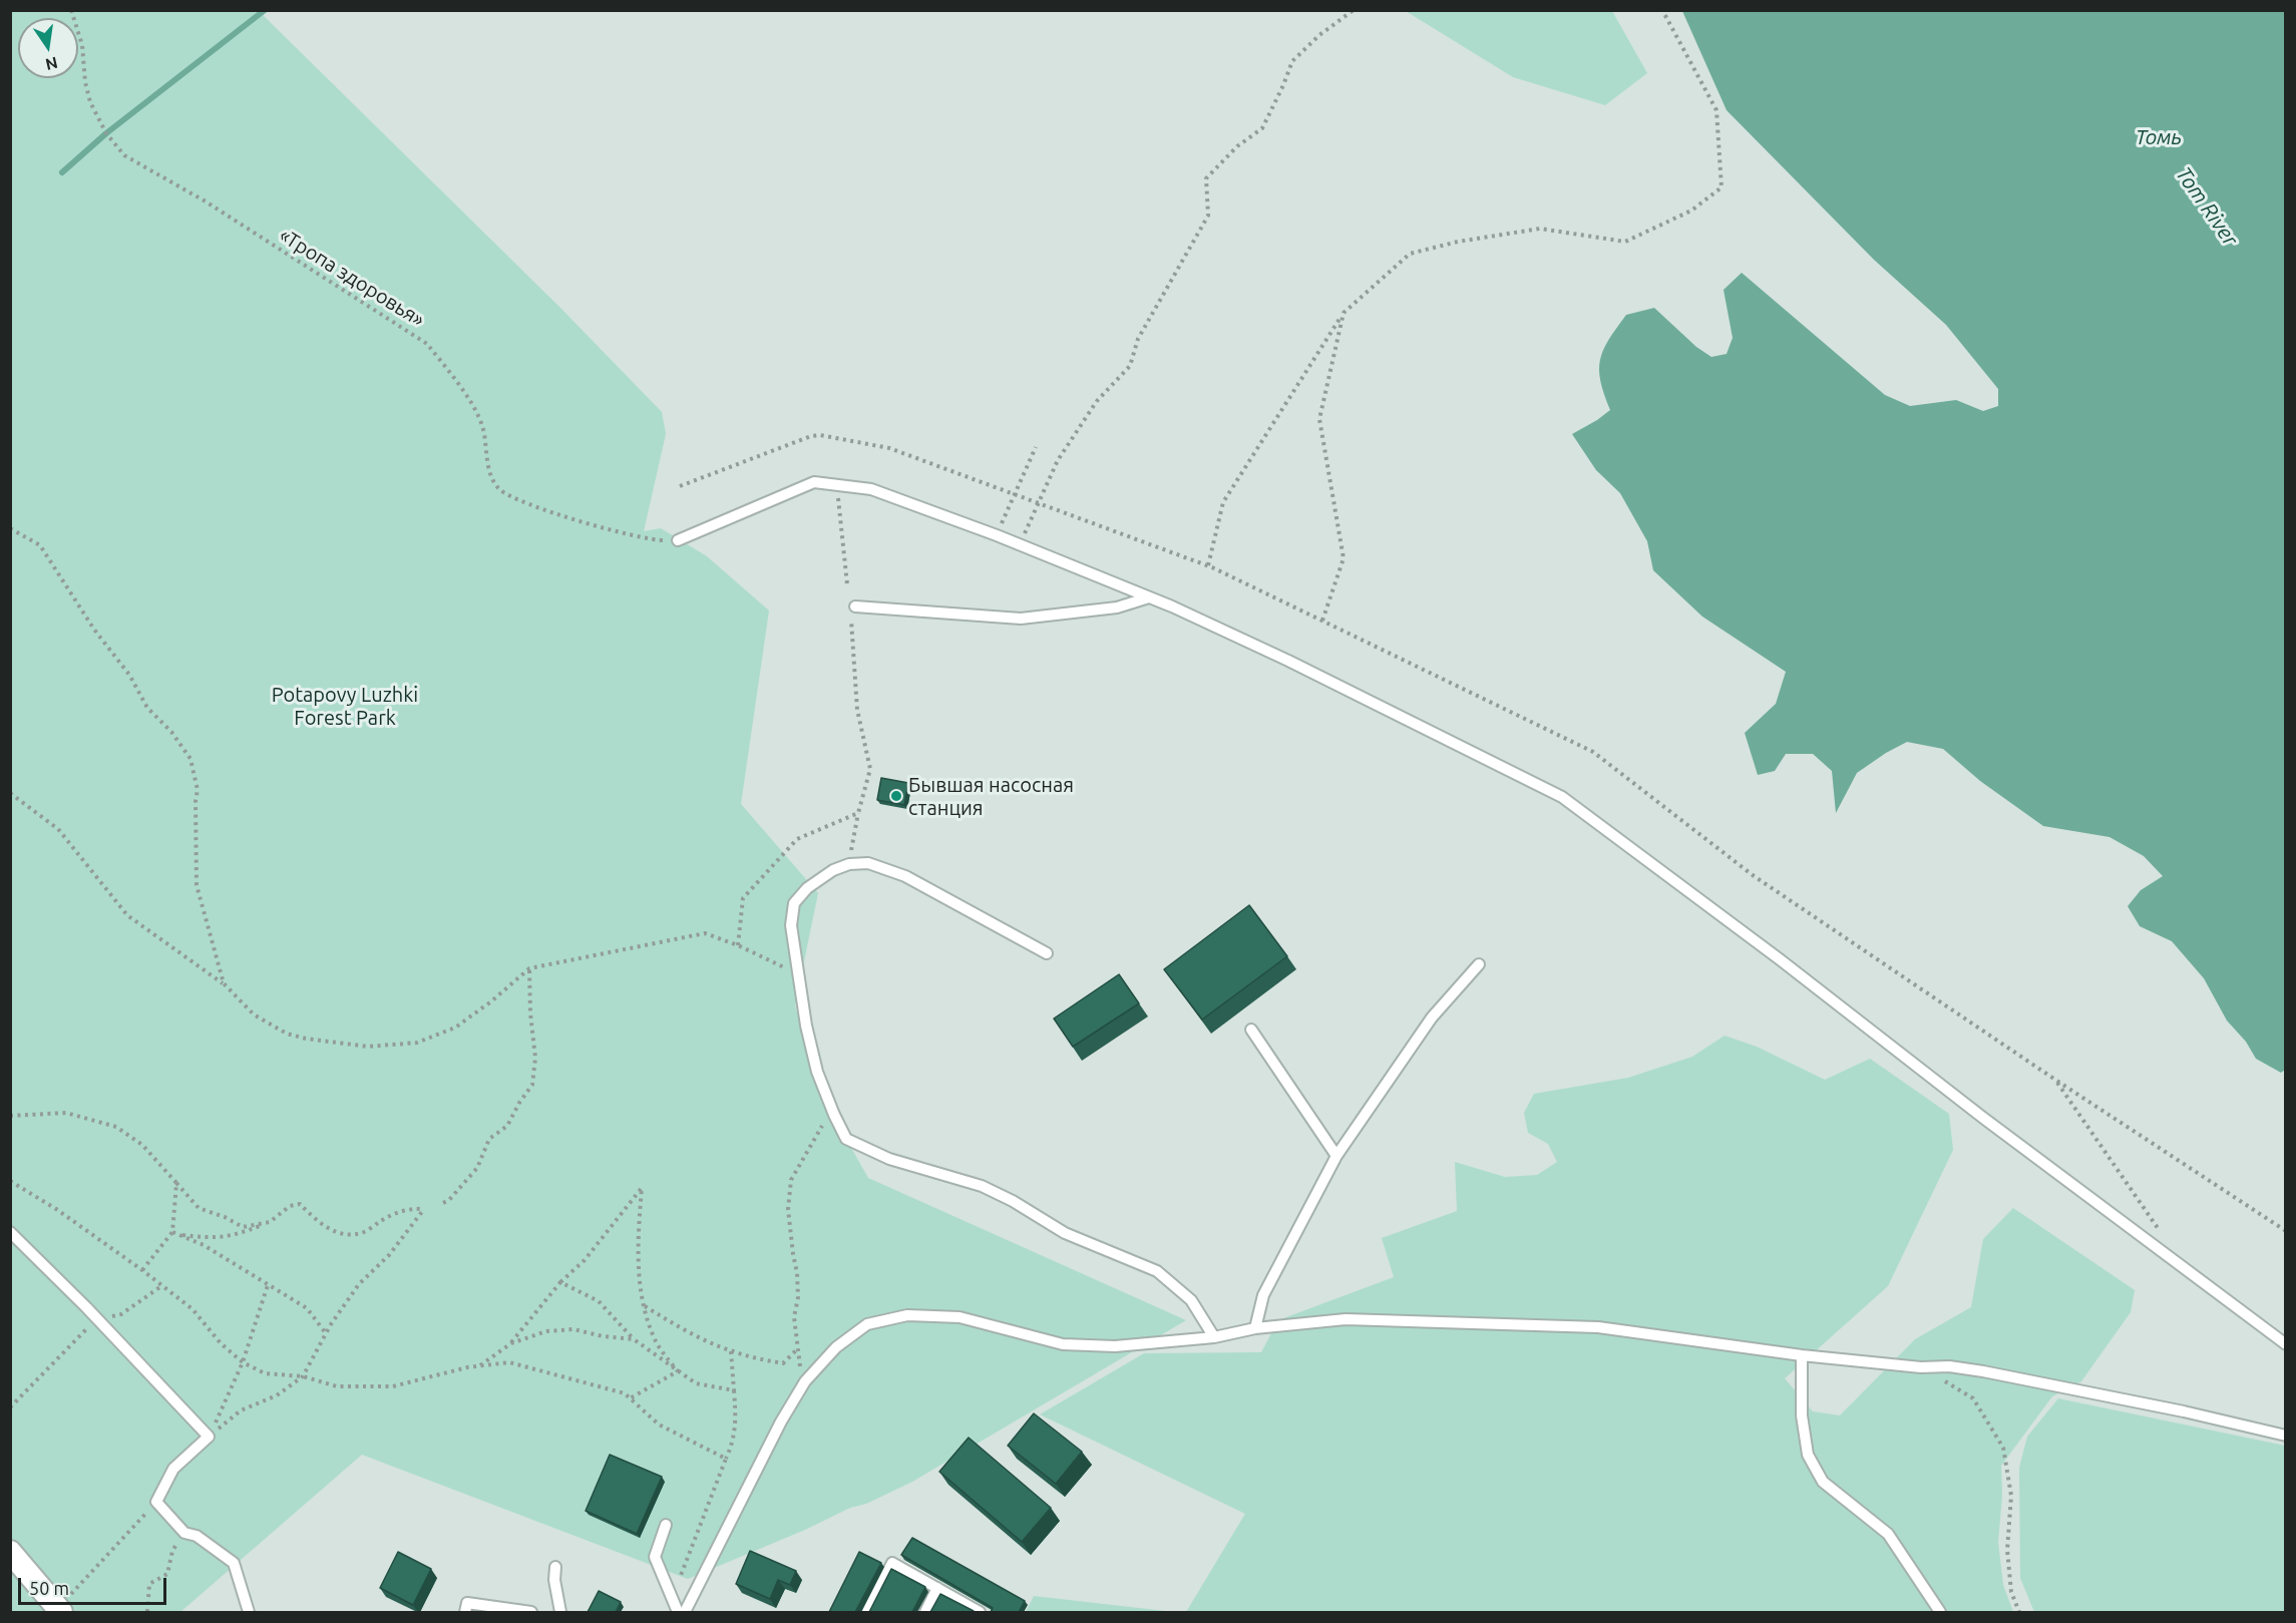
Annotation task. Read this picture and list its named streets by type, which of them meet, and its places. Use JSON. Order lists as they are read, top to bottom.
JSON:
{
  "streets": {
    "path": ["«Тропа здоровья»"]
  },
  "water": ["Томь", "Tom River"],
  "parks": ["Potapovy Luzhki Forest Park"],
  "places": ["Бывшая насосная станция"],
  "scale_bar": "50 m",
  "north": "bottom"
}
